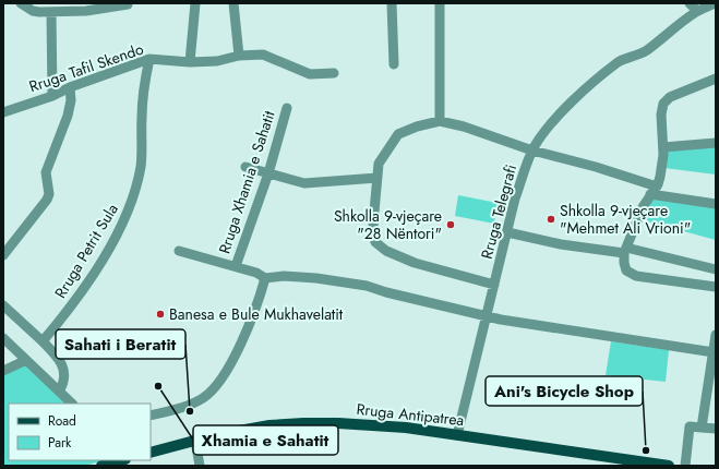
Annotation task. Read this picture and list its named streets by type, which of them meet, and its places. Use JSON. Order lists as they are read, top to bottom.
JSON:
{
  "streets": {
    "main road": ["Rruga Antipatrea"],
    "street": [
      "Rruga Tafil Skendo",
      "Rruga Xhamia e Sahatit",
      "Rruga Telegrafi",
      "Rruga Petrit Sula"
    ]
  },
  "crossings": [
    ["Rruga Tafil Skendo", "Rruga Petrit Sula"],
    ["Rruga Telegrafi", "Rruga Antipatrea"]
  ],
  "places": [
    "Shkolla 9-vjeçare \"Mehmet Ali Vrioni\"",
    "Shkolla 9-vjeçare \"28 Nëntori\"",
    "Banesa e Bule Mukhavelatit",
    "Xhamia e Sahatit",
    "Sahati i Beratit",
    "Ani's Bicycle Shop"
  ],
  "legend": ["Road", "Park"]
}
